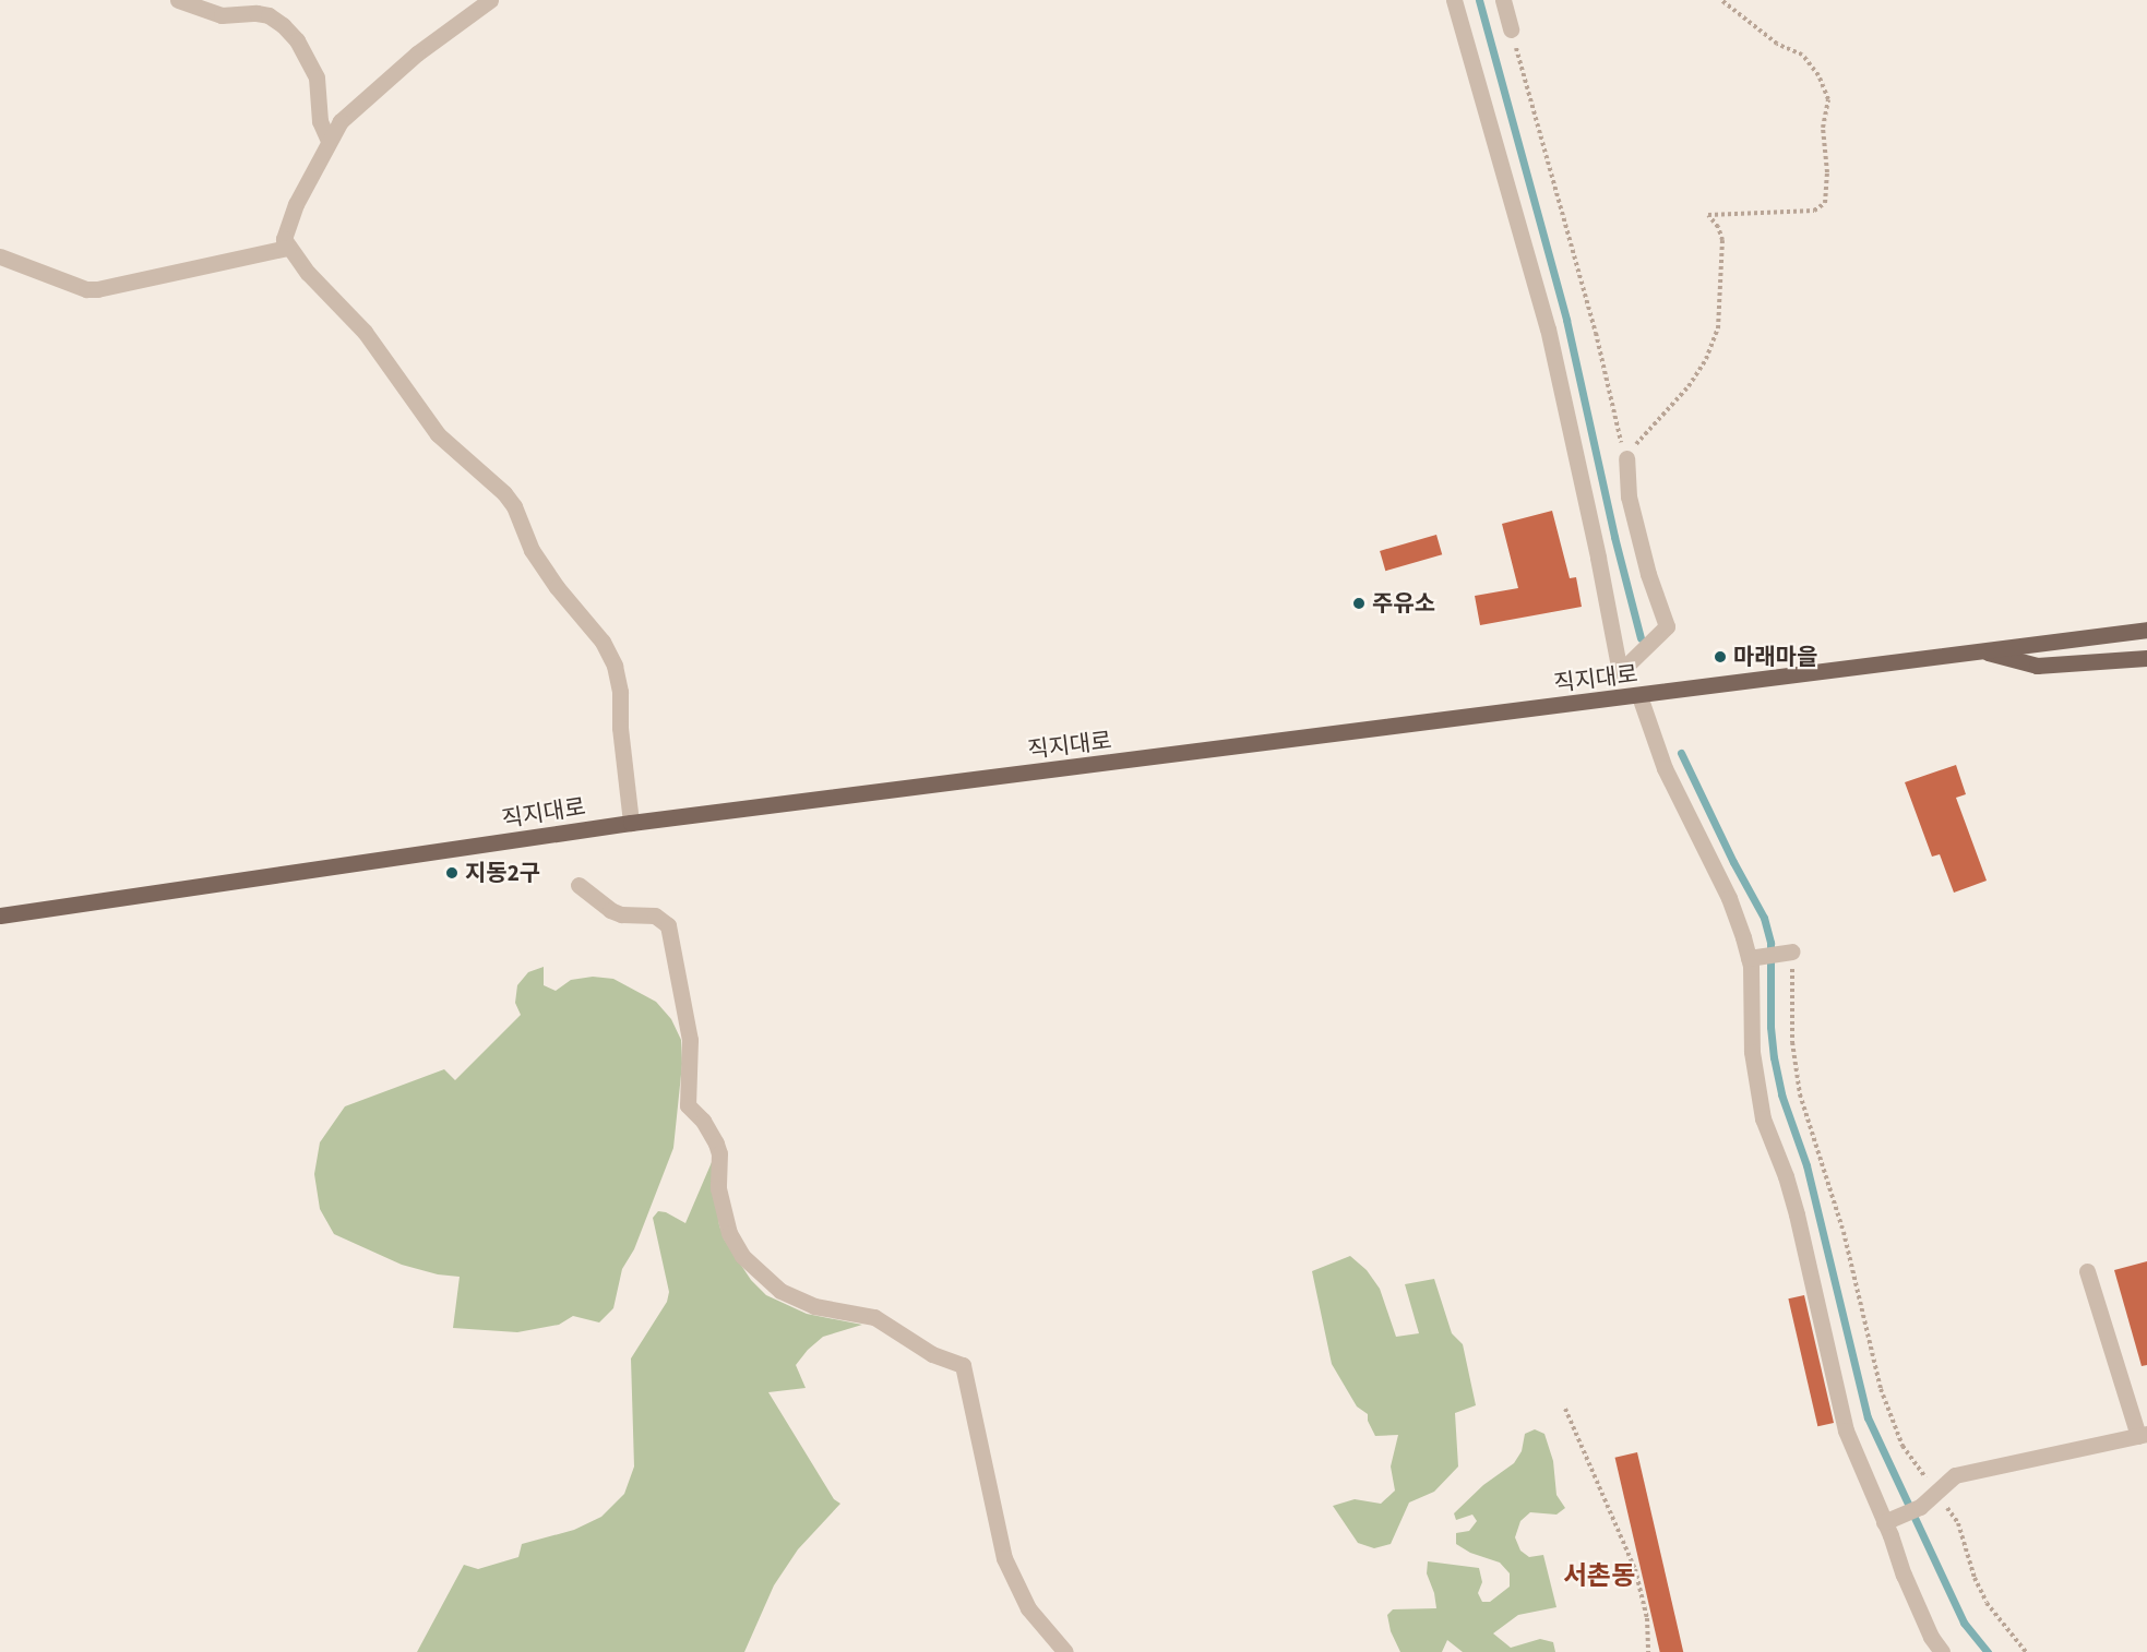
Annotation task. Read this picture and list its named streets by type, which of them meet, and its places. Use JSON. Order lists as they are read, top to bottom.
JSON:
{
  "streets": {
    "main road": ["직지대로"]
  },
  "districts": ["서촌동"],
  "places": ["주유소", "마래마을", "지동2구"]
}
